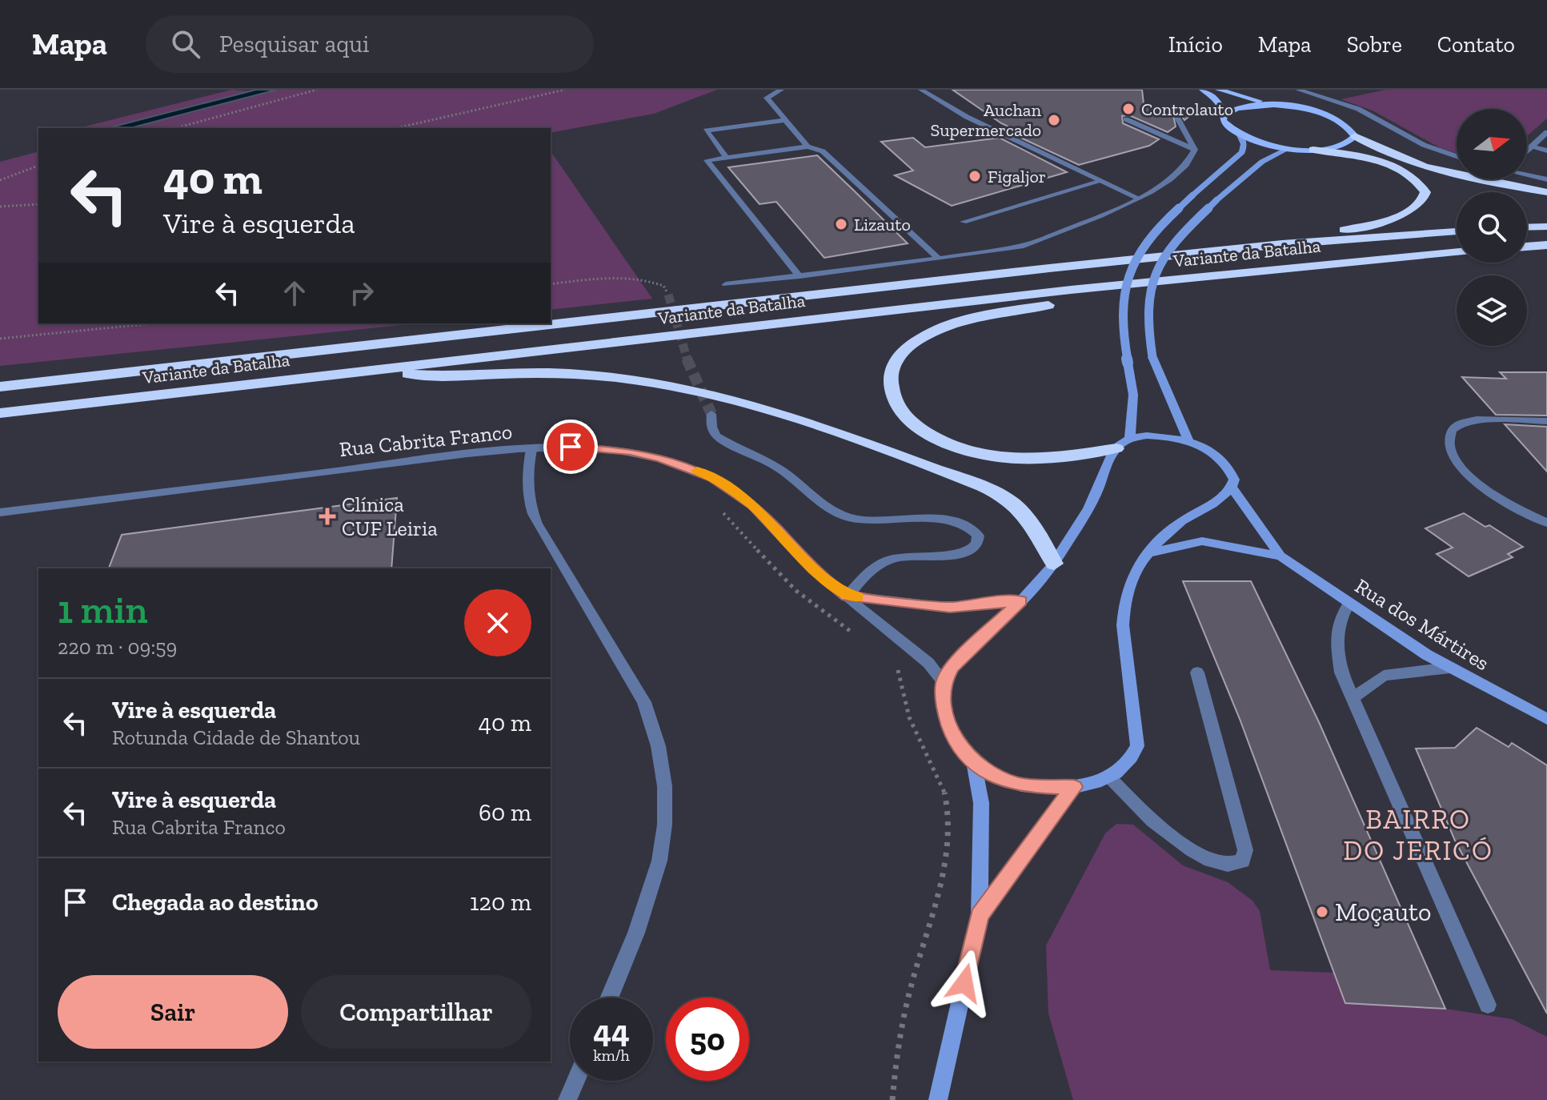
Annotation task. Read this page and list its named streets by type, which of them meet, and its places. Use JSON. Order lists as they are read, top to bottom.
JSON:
{
  "streets": {
    "highway": ["Variante da Batalha"],
    "main road": ["Rua dos Mártires"],
    "street": ["Rua Cabrita Franco"]
  },
  "districts": ["BAIRRO DO JERICÓ"],
  "places": {
    "other": [
      "Controlauto",
      "Auchan Supermercado",
      "Figaljor",
      "Lizauto",
      "Moçauto"
    ],
    "health": ["Clínica CUF Leiria"]
  },
  "north": "right",
  "page": {
    "header": "Mapa",
    "search": "Pesquisar aqui",
    "nav": [
      "Início",
      "Mapa",
      "Sobre",
      "Contato"
    ],
    "turn": ["40 m", "Vire à esquerda"],
    "heading": ["1 min", "220 m · 09:59"],
    "list": [
      {
        "name": "Vire à esquerda",
        "note": "Rotunda Cidade de Shantou",
        "value": "40 m"
      },
      {
        "name": "Vire à esquerda",
        "note": "Rua Cabrita Franco",
        "value": "60 m"
      },
      {
        "name": "Chegada ao destino",
        "value": "120 m"
      }
    ],
    "buttons": ["Sair", "Compartilhar"],
    "speed": "44 km/h",
    "limit": "50"
  }
}
